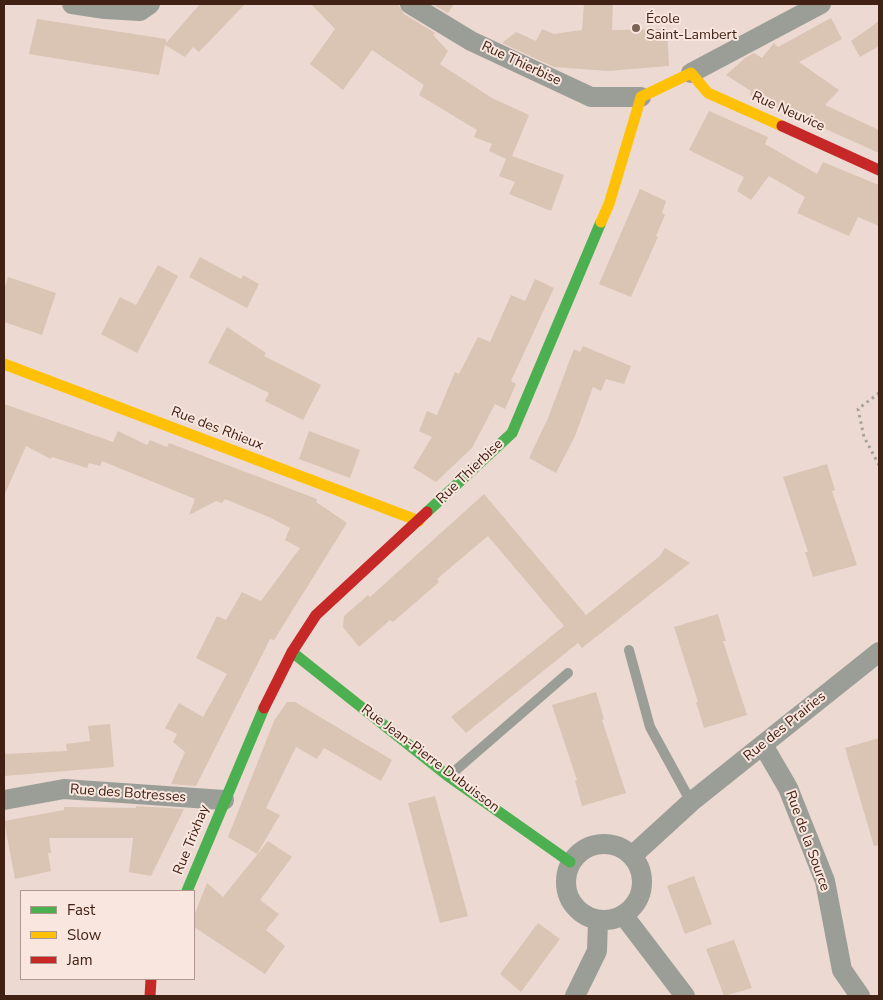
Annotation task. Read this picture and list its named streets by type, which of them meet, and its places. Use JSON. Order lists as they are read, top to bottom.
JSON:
{
  "streets": {
    "street": [
      "Rue Thierbise",
      "Rue Neuvice",
      "Rue des Rhieux",
      "Rue des Prairies",
      "Rue Jean-Pierre Dubuisson",
      "Rue des Botresses",
      "Rue Trixhay",
      "Rue de la Source"
    ]
  },
  "crossings": [
    ["Rue Thierbise", "Rue Neuvice"],
    ["Rue Thierbise", "Rue des Rhieux"],
    ["Rue Thierbise", "Rue Jean-Pierre Dubuisson"],
    ["Rue Thierbise", "Rue des Botresses"],
    ["Rue Thierbise", "Rue Trixhay"],
    ["Rue des Prairies", "Rue Jean-Pierre Dubuisson"],
    ["Rue des Prairies", "Rue de la Source"],
    ["Rue des Botresses", "Rue Trixhay"]
  ],
  "places": ["École Saint-Lambert"],
  "legend": ["Fast", "Slow", "Jam"]
}
